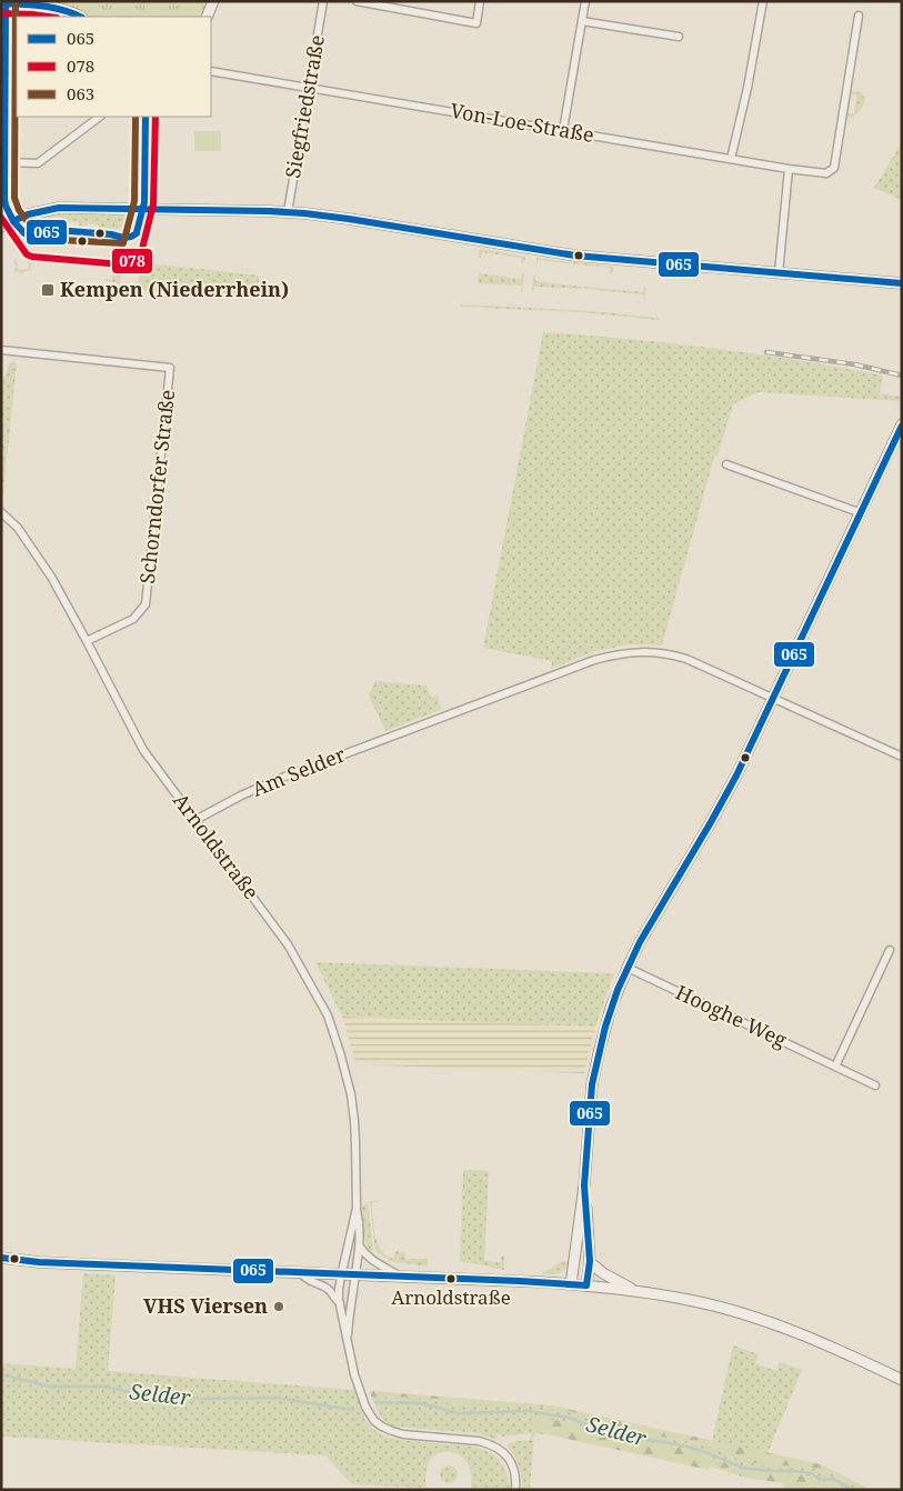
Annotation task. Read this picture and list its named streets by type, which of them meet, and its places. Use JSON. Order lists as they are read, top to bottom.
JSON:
{
  "streets": {
    "street": [
      "Siegfriedstraße",
      "Von-Loe-Straße",
      "Schorndorfer Straße",
      "Am Selder",
      "Arnoldstraße",
      "Hooghe Weg"
    ]
  },
  "crossings": [
    ["Siegfriedstraße", "Von-Loe-Straße"],
    ["Schorndorfer Straße", "Arnoldstraße"],
    ["Am Selder", "Arnoldstraße"]
  ],
  "water": ["Selder"],
  "places": {
    "transit": ["Kempen (Niederrhein)"],
    "other": ["Arnoldstraße", "VHS Viersen"]
  },
  "lines": ["transit line 065", "transit line 063", "transit line 078"],
  "legend": ["065", "078", "063"]
}
